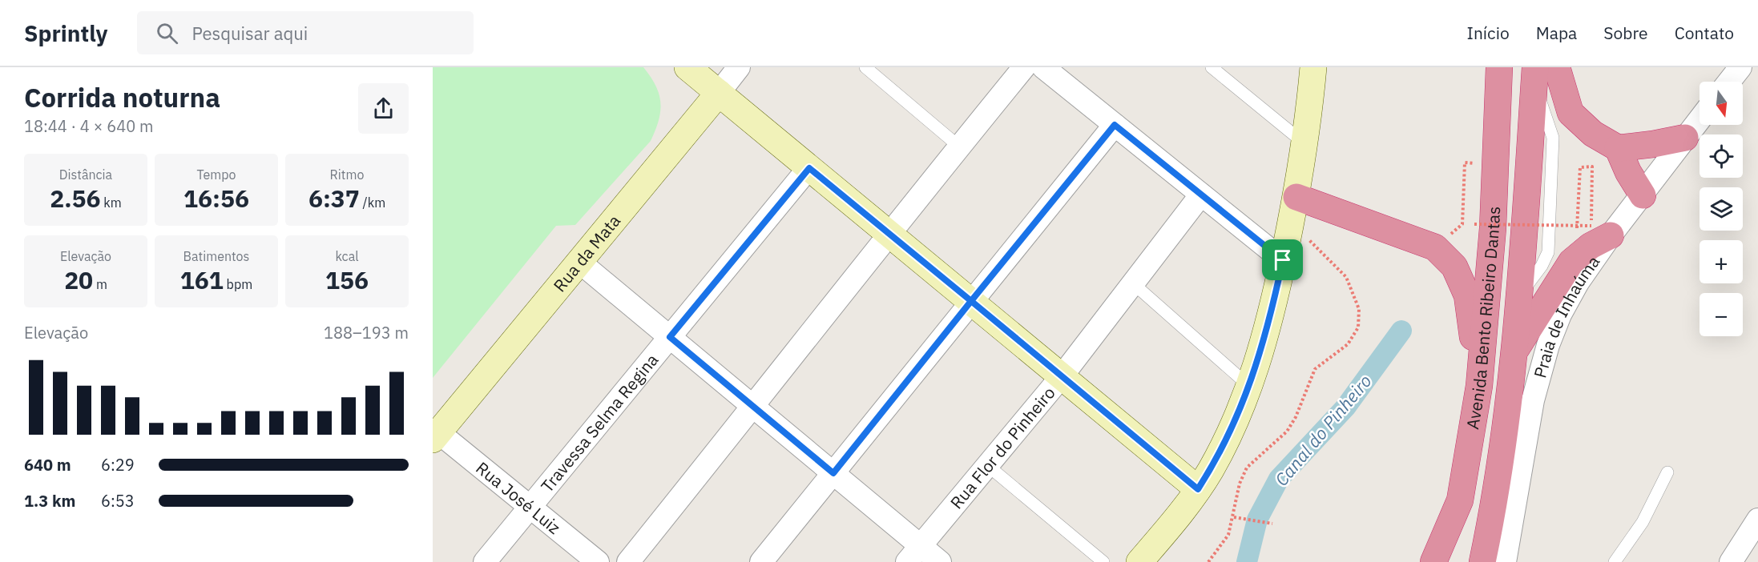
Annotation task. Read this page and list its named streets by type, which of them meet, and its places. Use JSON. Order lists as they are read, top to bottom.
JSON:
{
  "streets": {
    "highway": ["Avenida Bento Ribeiro Dantas"],
    "street": [
      "Rua da Mata",
      "Praia de Inhaúma",
      "Travessa Selma Regina",
      "Rua Flor do Pinheiro",
      "Rua José Luiz"
    ]
  },
  "crossings": [
    ["Rua da Mata", "Rua José Luiz"],
    ["Travessa Selma Regina", "Rua José Luiz"]
  ],
  "water": ["Canal do Pinheiro"],
  "north": "bottom",
  "page": {
    "header": "Sprintly",
    "search": "Pesquisar aqui",
    "nav": [
      "Início",
      "Mapa",
      "Sobre",
      "Contato"
    ],
    "heading": ["Corrida noturna", "18:44 · 4 × 640 m"],
    "map_buttons": ["+", "−"],
    "stats": [
      ["Distância", "2.56 km"],
      ["Tempo", "16:56"],
      ["Ritmo", "6:37 /km"],
      ["Elevação", "20 m"],
      ["Batimentos", "161 bpm"],
      ["kcal", "156"]
    ],
    "chart": ["Elevação", "188–193 m"],
    "list": [
      {
        "name": "640 m",
        "note": "6:29"
      },
      {
        "name": "1.3 km",
        "note": "6:53"
      }
    ]
  }
}
